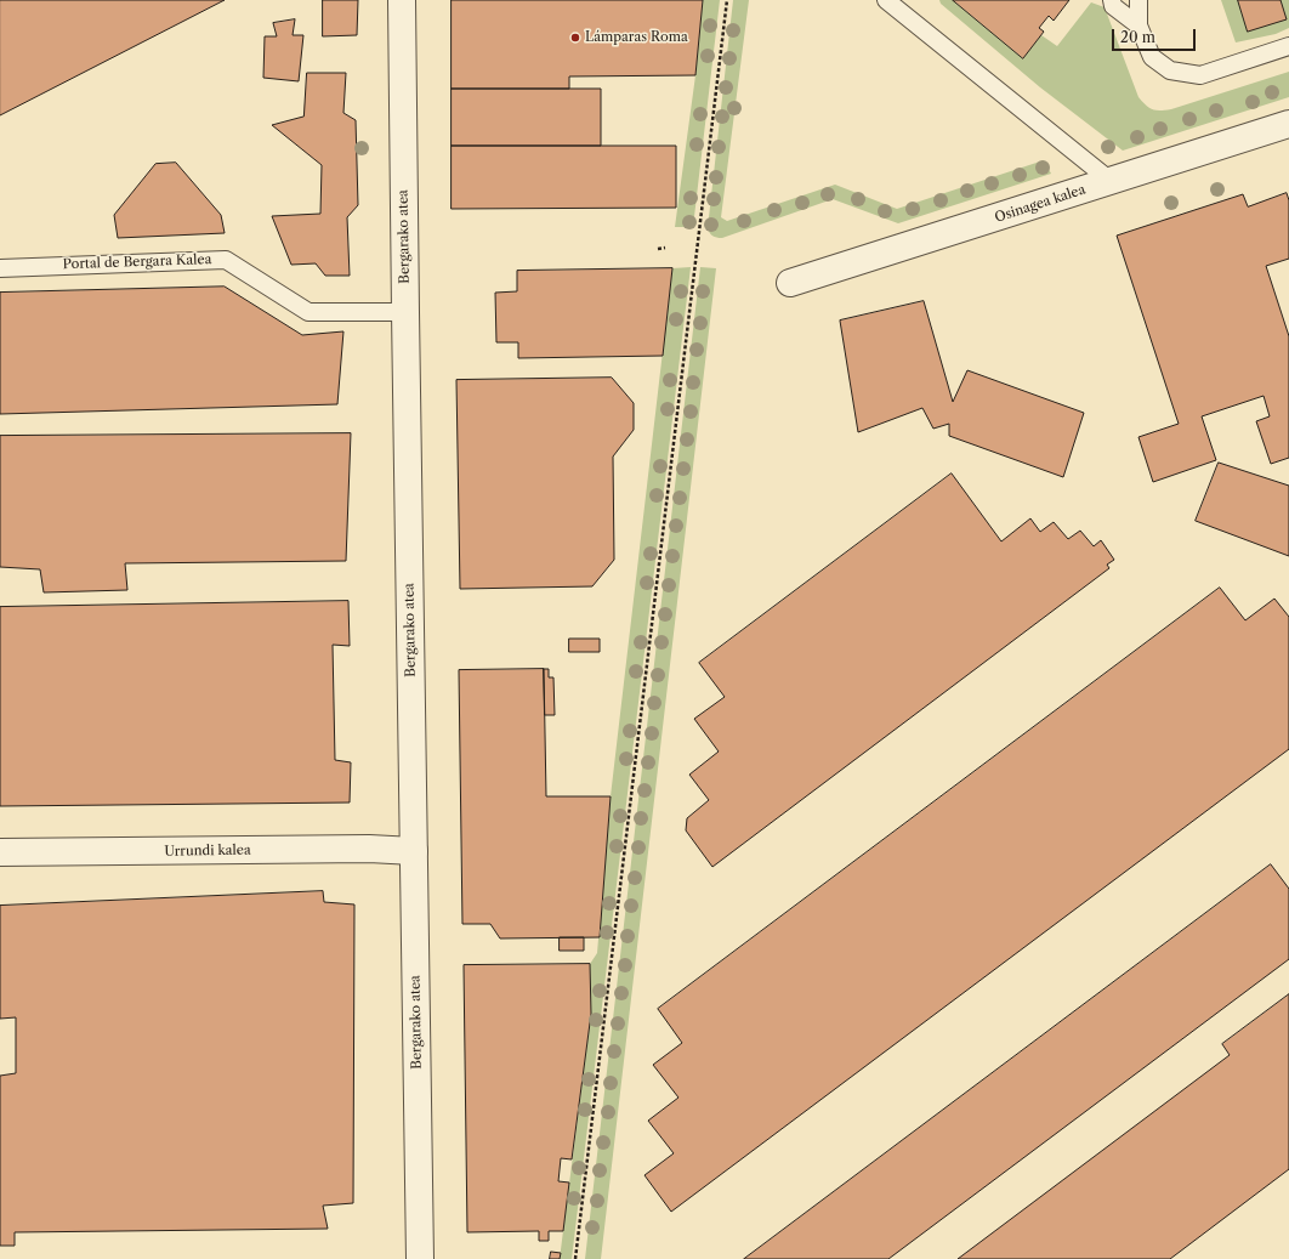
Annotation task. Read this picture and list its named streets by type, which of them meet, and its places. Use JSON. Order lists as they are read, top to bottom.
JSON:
{
  "streets": {
    "street": ["Osinagea kalea", "Bergarako atea", "Urrundi kalea"],
    "lane": ["Portal de Bergara Kalea"]
  },
  "crossings": [
    ["Bergarako atea", "Portal de Bergara Kalea"],
    ["Bergarako atea", "Urrundi kalea"]
  ],
  "places": ["Lámparas Roma"],
  "scale_bar": "20 m"
}
